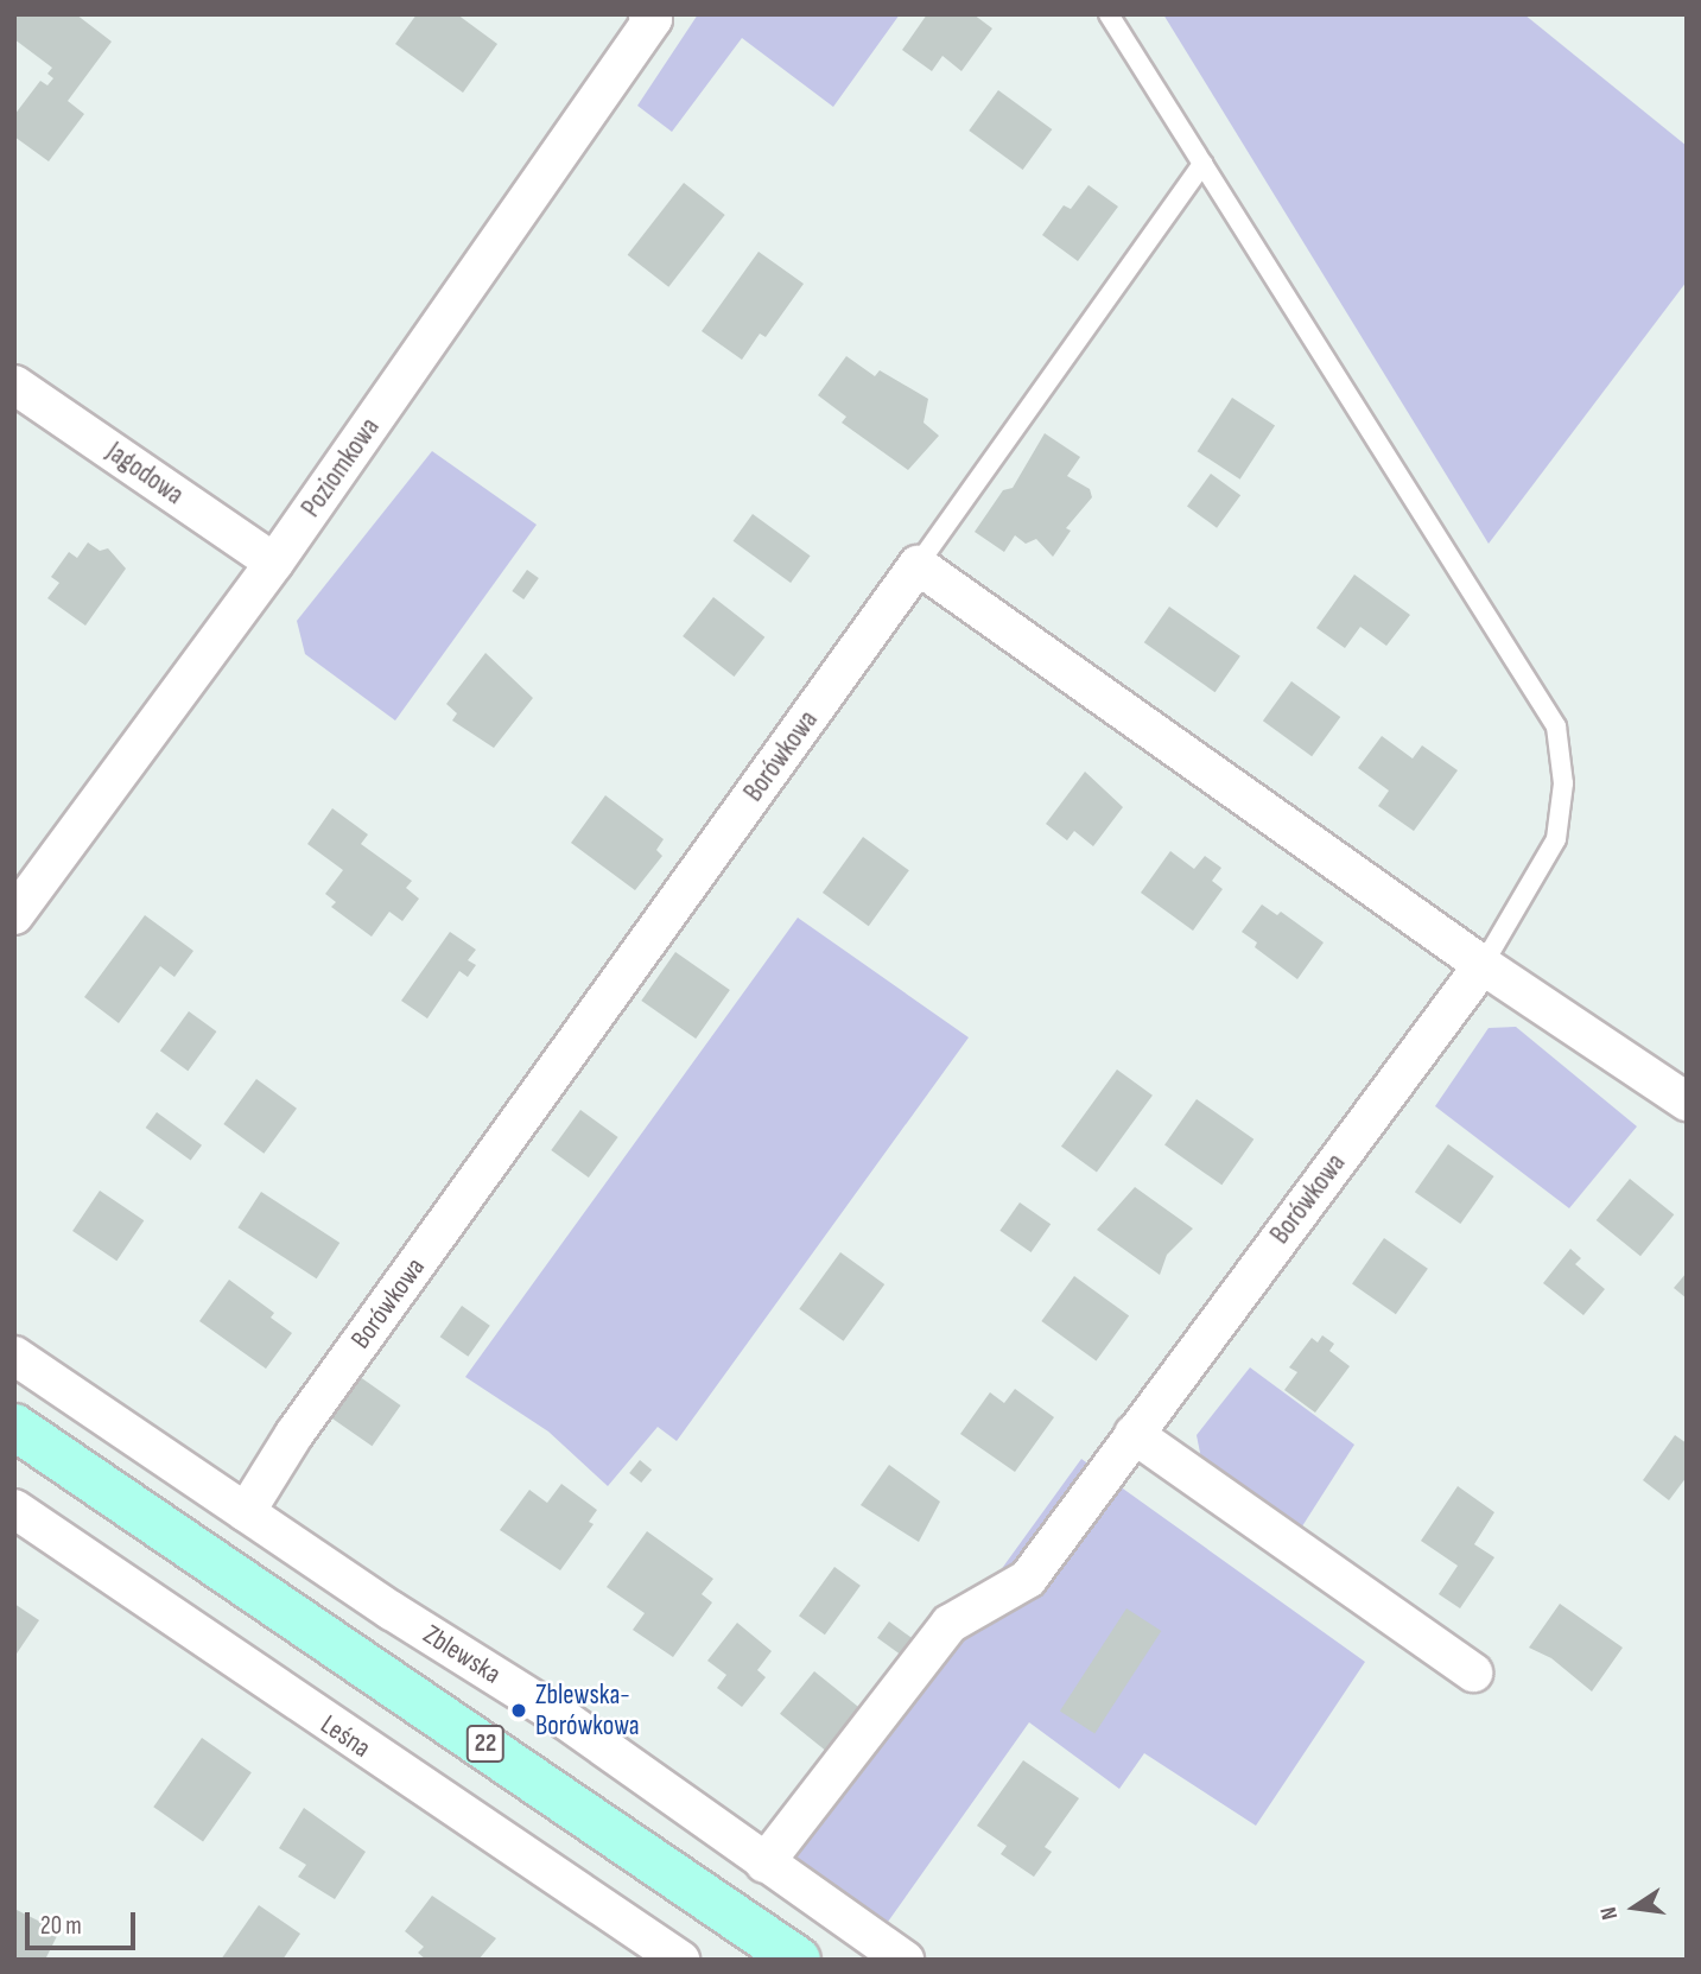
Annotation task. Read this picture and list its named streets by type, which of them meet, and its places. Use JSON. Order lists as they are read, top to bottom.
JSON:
{
  "streets": {
    "main road": ["22"],
    "street": [
      "Poziomkowa",
      "Jagodowa",
      "Borówkowa",
      "Zblewska",
      "Leśna"
    ]
  },
  "crossings": [
    ["Poziomkowa", "Jagodowa"],
    ["Borówkowa", "Zblewska"]
  ],
  "places": ["Zblewska- Borówkowa"],
  "scale_bar": "20 m",
  "north": "left"
}
